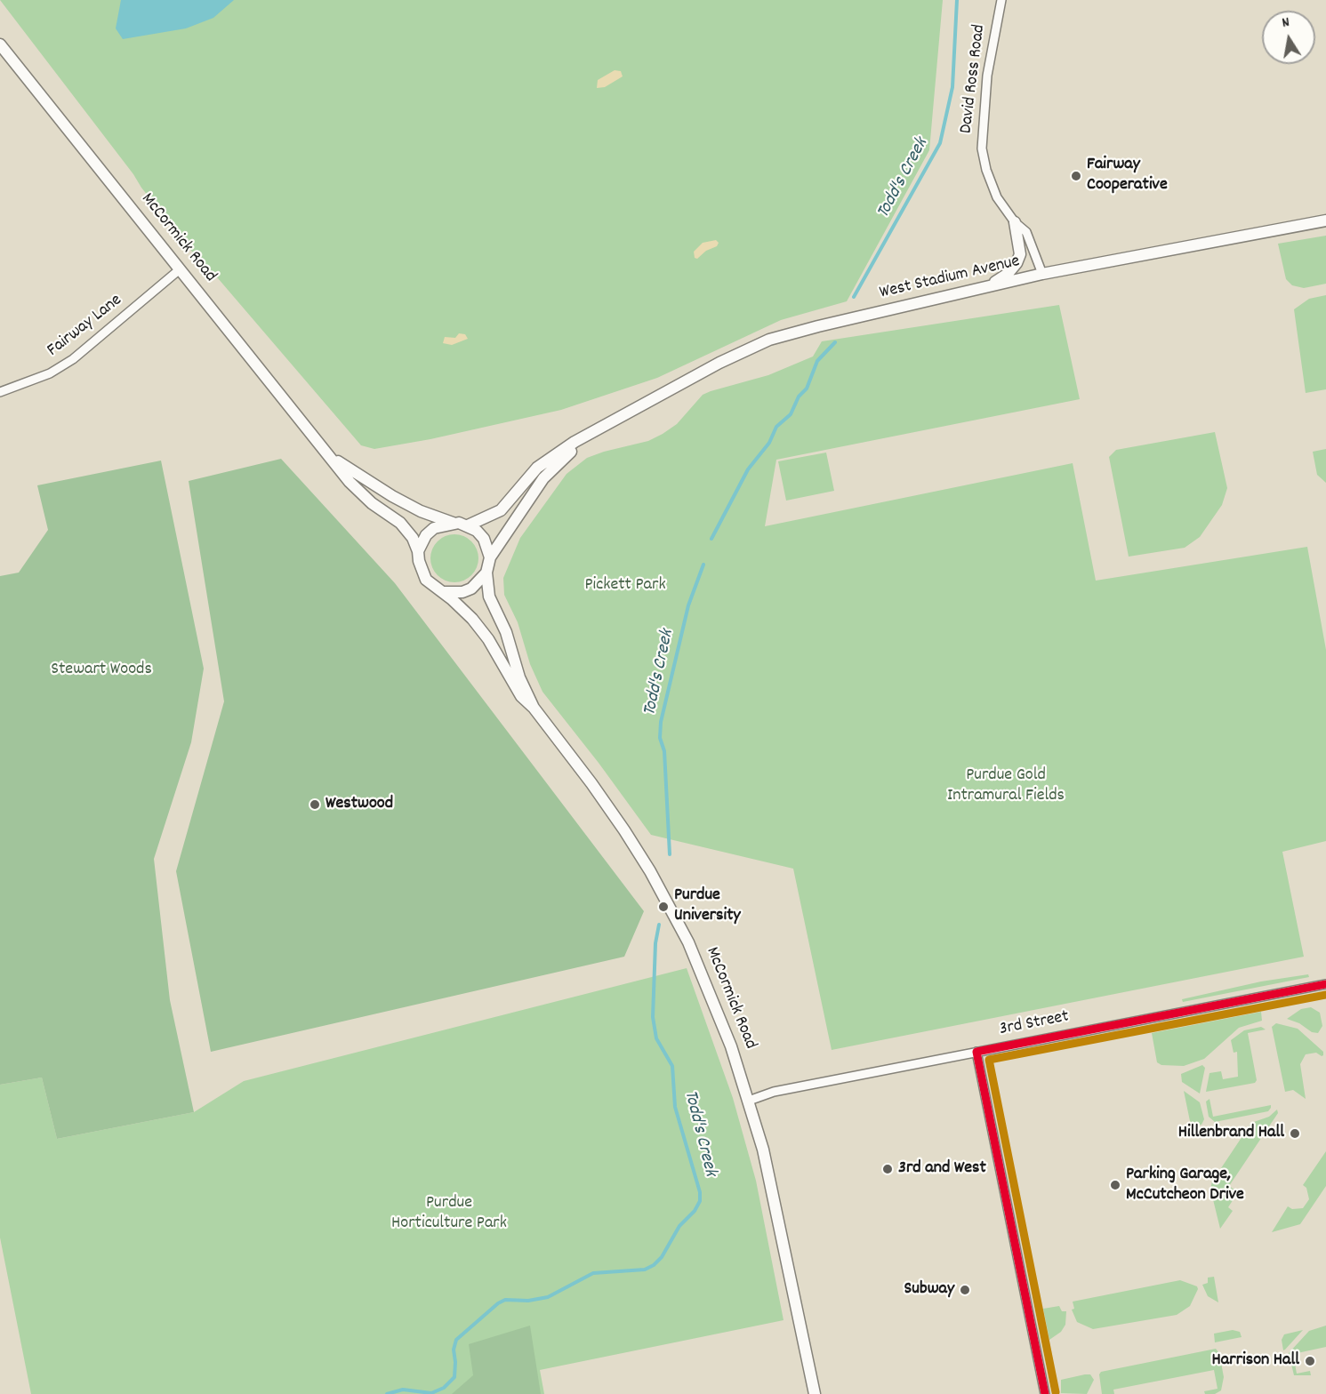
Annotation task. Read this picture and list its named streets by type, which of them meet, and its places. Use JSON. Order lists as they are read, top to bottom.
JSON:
{
  "streets": {
    "street": [
      "David Ross Road",
      "McCormick Road",
      "West Stadium Avenue",
      "Fairway Lane",
      "3rd Street"
    ]
  },
  "crossings": [
    ["David Ross Road", "West Stadium Avenue"],
    ["McCormick Road", "West Stadium Avenue"],
    ["McCormick Road", "Fairway Lane"],
    ["McCormick Road", "3rd Street"]
  ],
  "water": ["Todd's Creek"],
  "parks": [
    "Pickett Park",
    "Stewart Woods",
    "Purdue Gold Intramural Fields",
    "Purdue Horticulture Park"
  ],
  "places": [
    "Fairway Cooperative",
    "Westwood",
    "Purdue University",
    "Hillenbrand Hall",
    "3rd and West",
    "Parking Garage, McCutcheon Drive",
    "Subway",
    "Harrison Hall"
  ],
  "north": "top"
}
